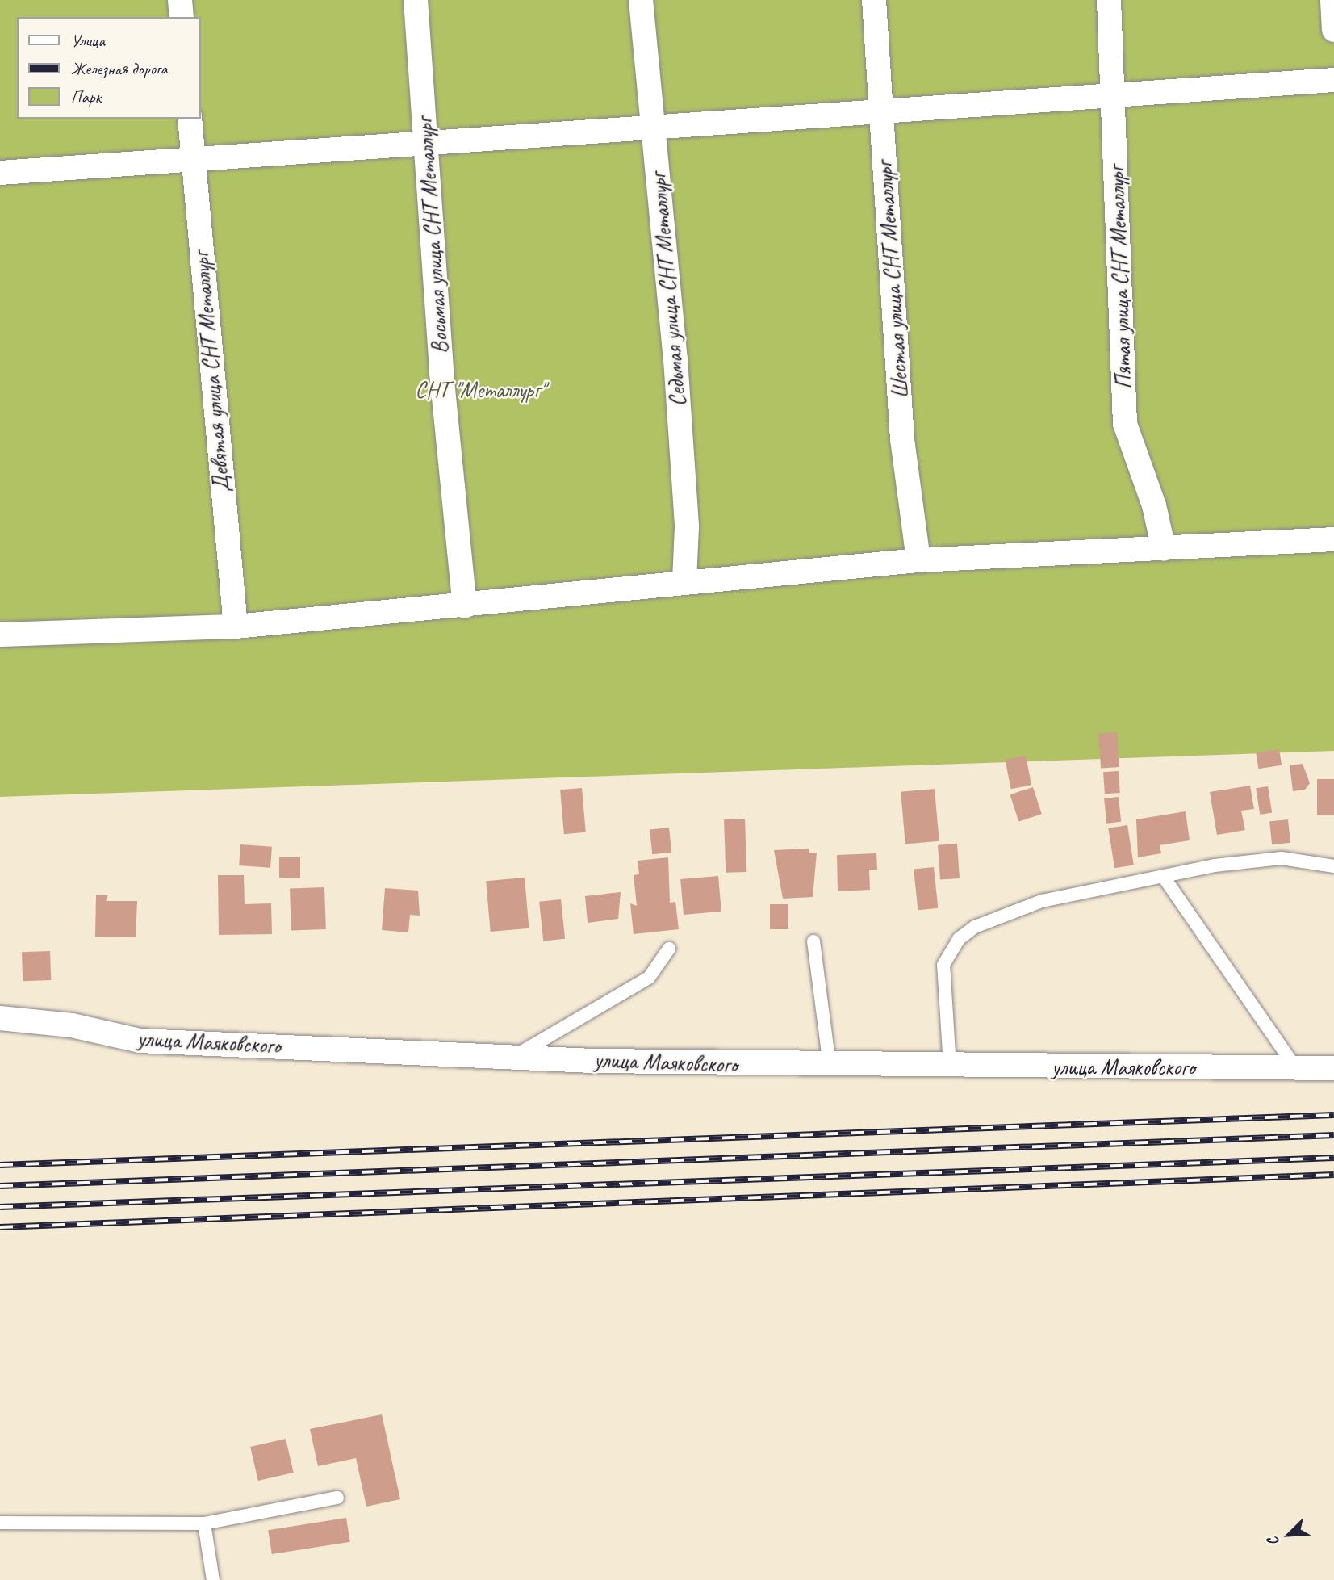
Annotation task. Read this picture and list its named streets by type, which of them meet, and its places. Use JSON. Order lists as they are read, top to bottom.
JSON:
{
  "streets": {
    "street": [
      "Восьмая улица СНТ Металлург",
      "Пятая улица СНТ Металлург",
      "Шестая улица СНТ Металлург",
      "Седьмая улица СНТ Металлург",
      "Девятая улица СНТ Металлург",
      "улица Маяковского"
    ]
  },
  "parks": ["СНТ \"Металлург\""],
  "legend": ["Улица", "Железная дорога", "Парк"],
  "north": "bottom left"
}
